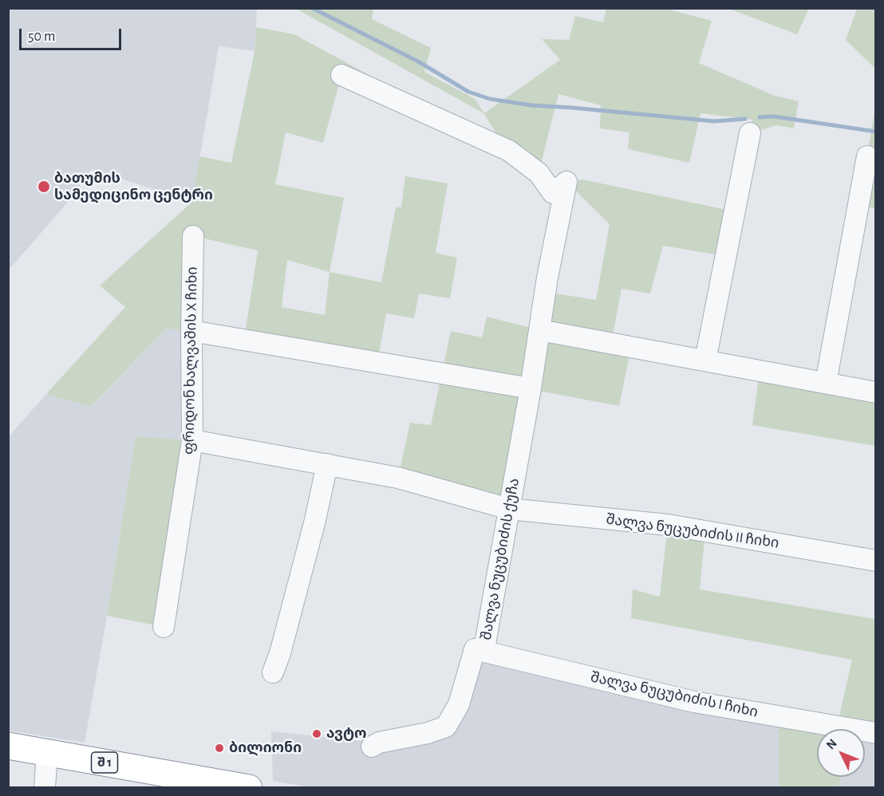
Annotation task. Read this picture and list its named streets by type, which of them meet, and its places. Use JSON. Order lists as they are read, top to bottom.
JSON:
{
  "streets": {
    "highway": ["შ 1"],
    "street": [
      "ფრიდონ ხალვაშის X ჩიხი",
      "შალვა ნუცუბიძის II ჩიხი",
      "შალვა ნუცუბიძის ქუჩა",
      "შალვა ნუცუბიძის I ჩიხი"
    ]
  },
  "crossings": [
    ["ფრიდონ ხალვაშის X ჩიხი", "შალვა ნუცუბიძის II ჩიხი"],
    ["შალვა ნუცუბიძის II ჩიხი", "შალვა ნუცუბიძის ქუჩა"],
    ["შალვა ნუცუბიძის ქუჩა", "შალვა ნუცუბიძის I ჩიხი"]
  ],
  "places": ["ბათუმის სამედიცინო ცენტრი", "ავტო", "ბილიონი"],
  "scale_bar": "50 m",
  "north": "top left"
}
